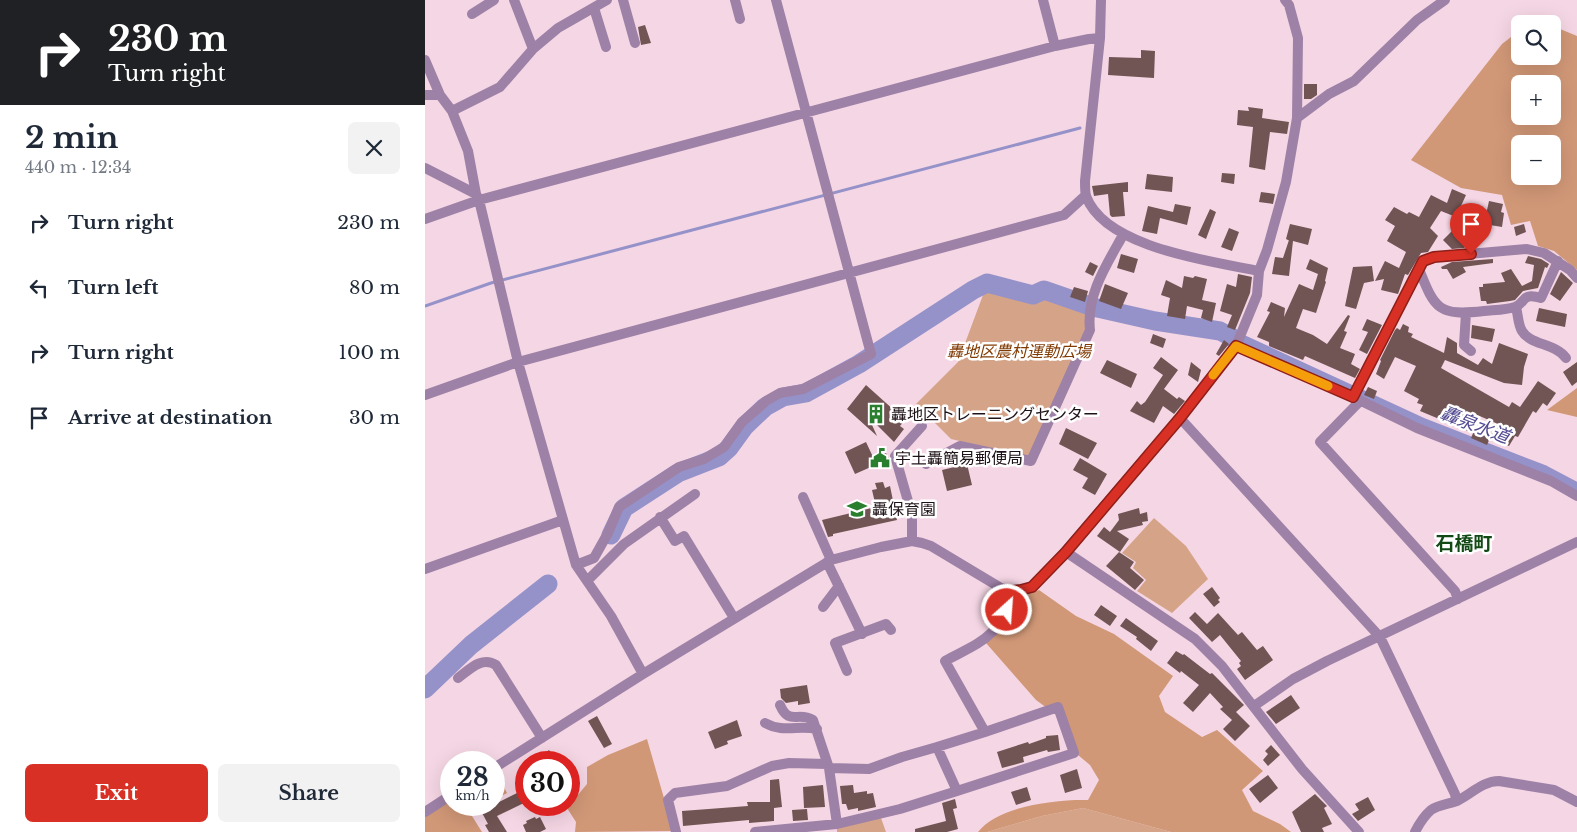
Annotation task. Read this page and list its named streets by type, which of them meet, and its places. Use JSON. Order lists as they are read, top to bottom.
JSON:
{
  "districts": ["石橋町"],
  "water": ["轟泉水道"],
  "parks": ["轟地区農村運動広場"],
  "places": {
    "building": ["轟地区トレーニングセンター"],
    "public building": ["宇土轟簡易郵便局"],
    "school or university": ["轟保育園"]
  },
  "page": {
    "turn": ["230 m", "Turn right"],
    "map_buttons": ["+", "−"],
    "heading": ["2 min", "440 m · 12:34"],
    "list": [
      {
        "name": "Turn right",
        "value": "230 m"
      },
      {
        "name": "Turn left",
        "value": "80 m"
      },
      {
        "name": "Turn right",
        "value": "100 m"
      },
      {
        "name": "Arrive at destination",
        "value": "30 m"
      }
    ],
    "speed": "28 km/h",
    "limit": "30",
    "buttons": ["Exit", "Share"]
  }
}
